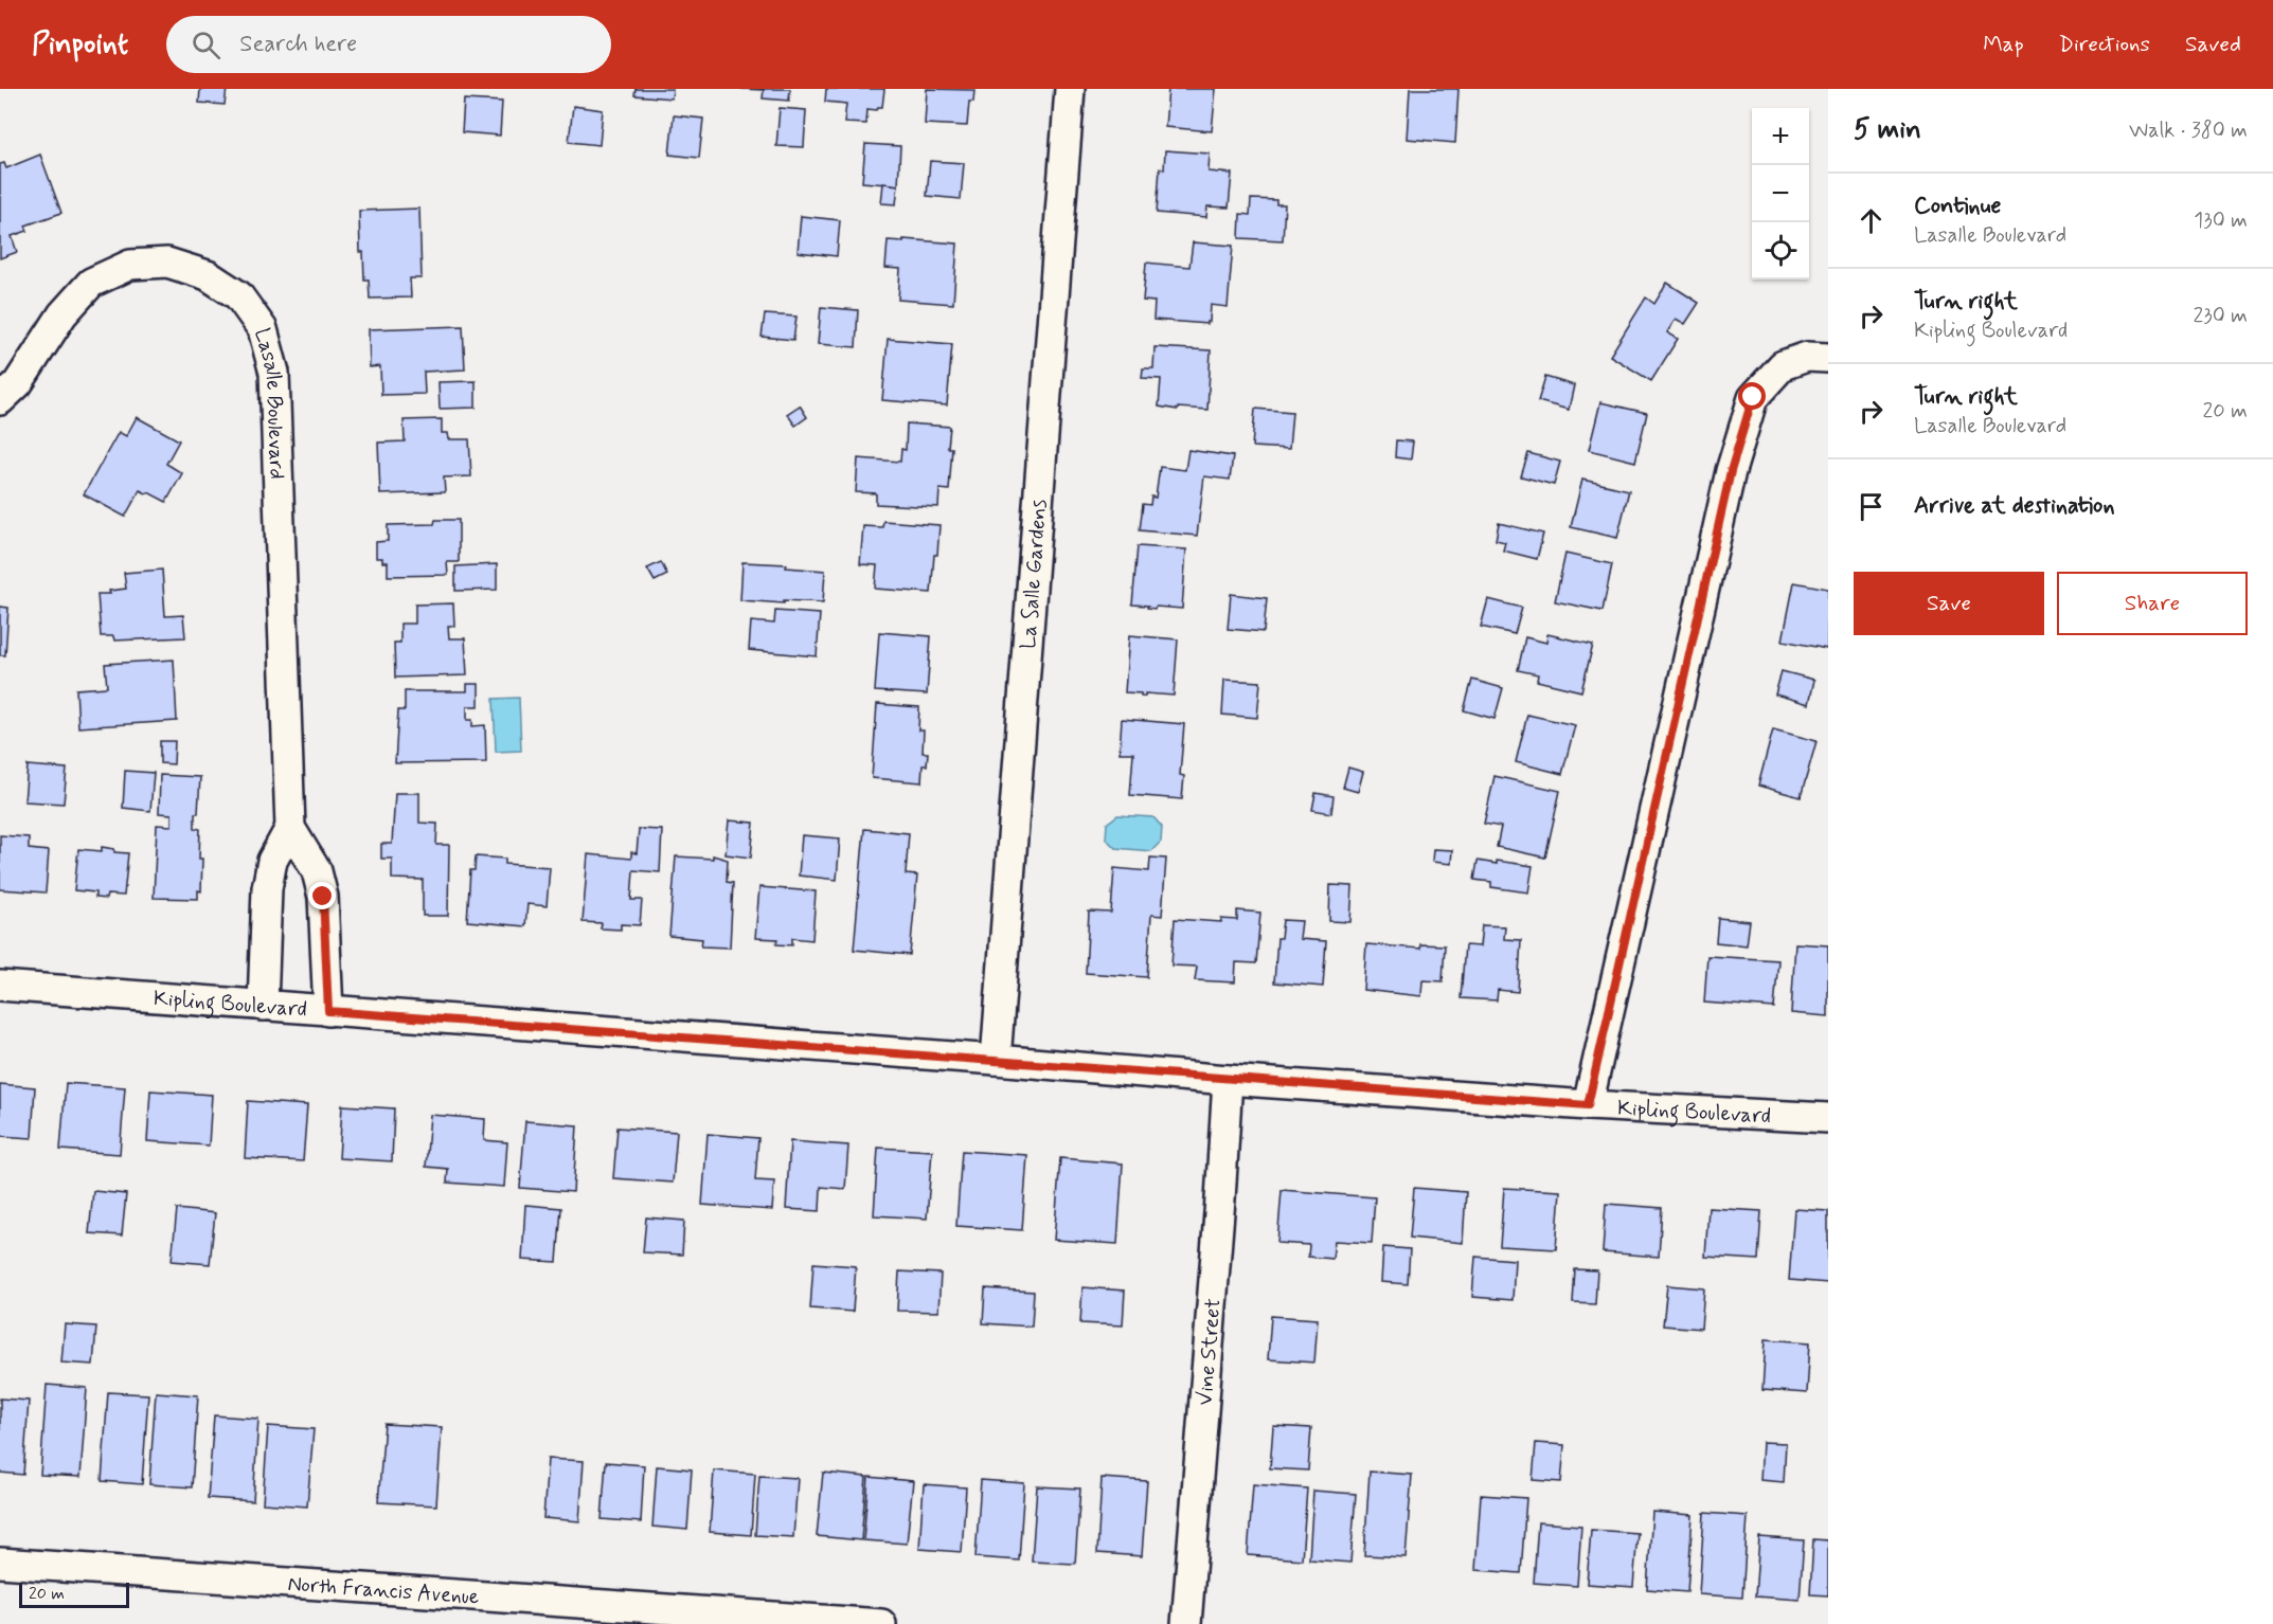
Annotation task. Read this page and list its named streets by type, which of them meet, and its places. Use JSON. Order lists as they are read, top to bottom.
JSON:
{
  "streets": {
    "street": [
      "Lasalle Boulevard",
      "La Salle Gardens",
      "Kipling Boulevard",
      "Vine Street",
      "North Francis Avenue"
    ]
  },
  "crossings": [
    ["Lasalle Boulevard", "Kipling Boulevard"],
    ["La Salle Gardens", "Kipling Boulevard"],
    ["Kipling Boulevard", "Vine Street"]
  ],
  "scale_bar": "20 m",
  "page": {
    "header": "Pinpoint",
    "search": "Search here",
    "nav": ["Map", "Directions", "Saved"],
    "heading": ["5 min", "Walk · 380 m"],
    "map_buttons": ["+", "−"],
    "list": [
      ["Continue", "Lasalle Boulevard", "130 m"],
      ["Turn right", "Kipling Boulevard", "230 m"],
      ["Turn right", "Lasalle Boulevard", "20 m"],
      "Arrive at destination"
    ],
    "buttons": ["Save", "Share"],
    "scale": "20 m"
  }
}
